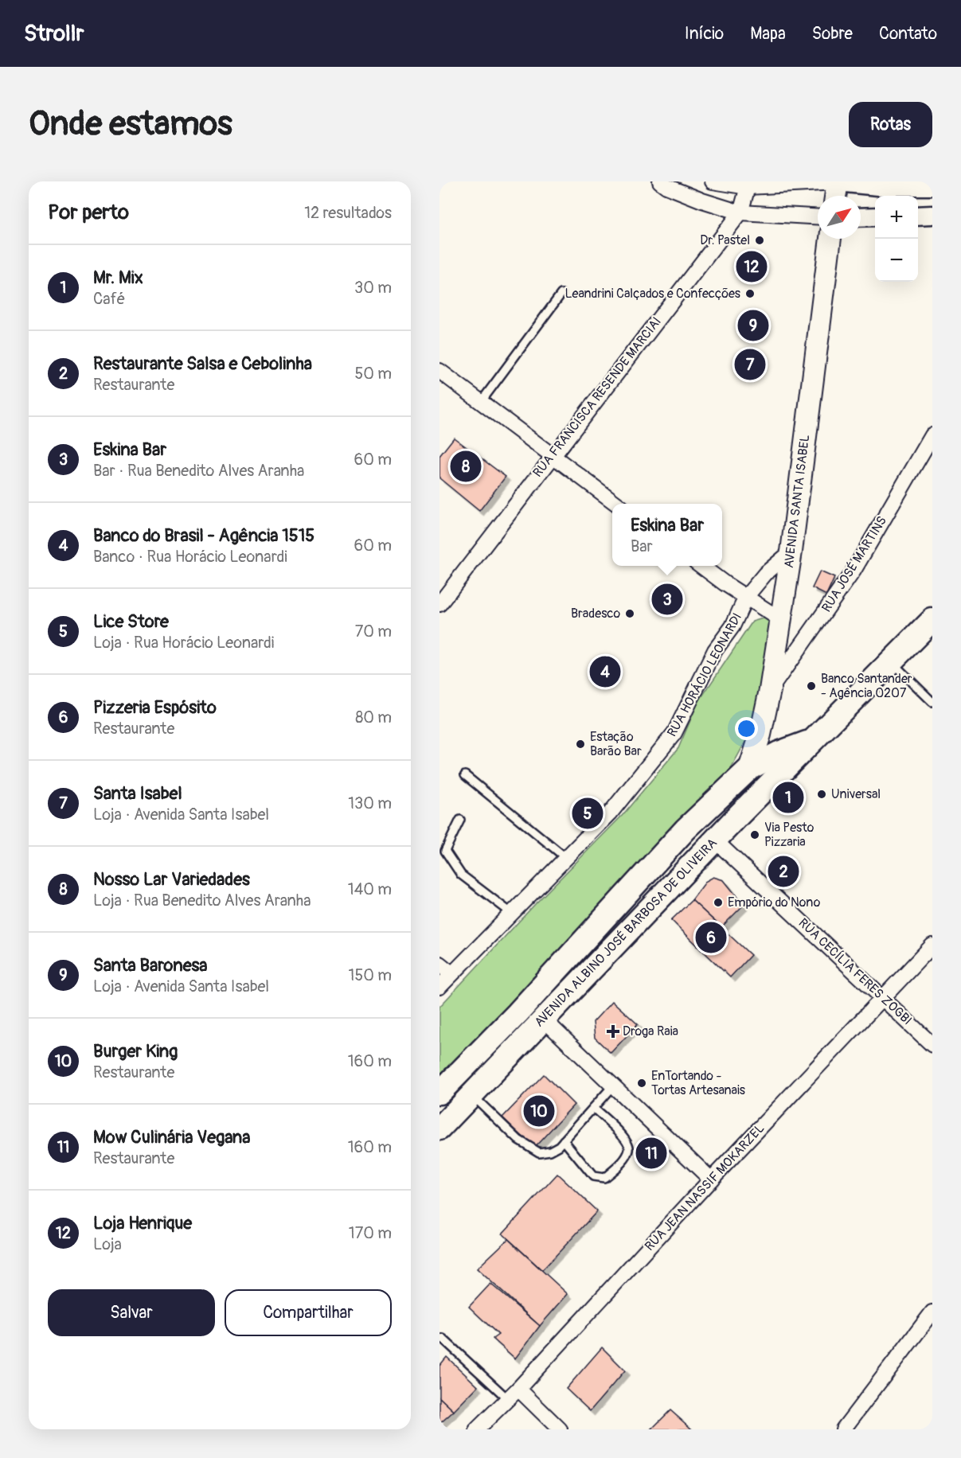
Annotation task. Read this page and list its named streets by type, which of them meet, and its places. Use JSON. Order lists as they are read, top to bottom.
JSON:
{
  "streets": {
    "main road": ["AVENIDA SANTA ISABEL", "AVENIDA ALBINO JOSÉ BARBOSA DE OLIVEIRA"],
    "street": [
      "RUA FRANCISCA RESENDE MARCIAI",
      "RUA JOSÉ MARTINS",
      "RUA HORÁCIO LEONARDI",
      "RUA CECÍLIA FERES ZOGBI",
      "RUA JEAN NASSIF MOKARZEL"
    ]
  },
  "crossings": [
    ["AVENIDA SANTA ISABEL", "RUA JOSÉ MARTINS"],
    ["AVENIDA SANTA ISABEL", "RUA HORÁCIO LEONARDI"],
    ["AVENIDA SANTA ISABEL", "AVENIDA ALBINO JOSÉ BARBOSA DE OLIVEIRA"],
    ["AVENIDA ALBINO JOSÉ BARBOSA DE OLIVEIRA", "RUA CECÍLIA FERES ZOGBI"],
    ["RUA CECÍLIA FERES ZOGBI", "RUA JEAN NASSIF MOKARZEL"]
  ],
  "places": {
    "other": [
      "Dr. Pastel",
      "Leandrini Calçados e Confecções",
      "Bradesco",
      "Banco Santander - Agência 0207",
      "Estação Barão Bar",
      "Universal",
      "Via Pesto Pizzaria",
      "Empório do Nono",
      "EnTortando - Tortas Artesanais"
    ],
    "health": ["Droga Raia"]
  },
  "north": "top right",
  "page": {
    "header": "Strollr",
    "nav": [
      "Início",
      "Mapa",
      "Sobre",
      "Contato"
    ],
    "buttons": [
      "Rotas",
      ["Salvar", "Compartilhar"]
    ],
    "title": "Onde estamos",
    "heading": ["Por perto", "12 resultados"],
    "map_buttons": ["+", "−"],
    "list": [
      {
        "mark": "1",
        "name": "Mr. Mix",
        "note": "Café",
        "value": "30 m"
      },
      {
        "mark": "2",
        "name": "Restaurante Salsa e Cebolinha",
        "note": "Restaurante",
        "value": "50 m"
      },
      {
        "mark": "3",
        "name": "Eskina Bar",
        "note": "Bar · Rua Benedito Alves Aranha",
        "value": "60 m"
      },
      {
        "mark": "4",
        "name": "Banco do Brasil - Agência 1515",
        "note": "Banco · Rua Horácio Leonardi",
        "value": "60 m"
      },
      {
        "mark": "5",
        "name": "Lice Store",
        "note": "Loja · Rua Horácio Leonardi",
        "value": "70 m"
      },
      {
        "mark": "6",
        "name": "Pizzeria Espósito",
        "note": "Restaurante",
        "value": "80 m"
      },
      {
        "mark": "7",
        "name": "Santa Isabel",
        "note": "Loja · Avenida Santa Isabel",
        "value": "130 m"
      },
      {
        "mark": "8",
        "name": "Nosso Lar Variedades",
        "note": "Loja · Rua Benedito Alves Aranha",
        "value": "140 m"
      },
      {
        "mark": "9",
        "name": "Santa Baronesa",
        "note": "Loja · Avenida Santa Isabel",
        "value": "150 m"
      },
      {
        "mark": "10",
        "name": "Burger King",
        "note": "Restaurante",
        "value": "160 m"
      },
      {
        "mark": "11",
        "name": "Mow Culinária Vegana",
        "note": "Restaurante",
        "value": "160 m"
      },
      {
        "mark": "12",
        "name": "Loja Henrique",
        "note": "Loja",
        "value": "170 m"
      }
    ],
    "pins": [
      "12",
      "9",
      "7",
      "8",
      "3",
      "4",
      "1",
      "5",
      "2",
      "6",
      "10",
      "11"
    ],
    "popup": ["Eskina Bar", "Bar"]
  }
}
